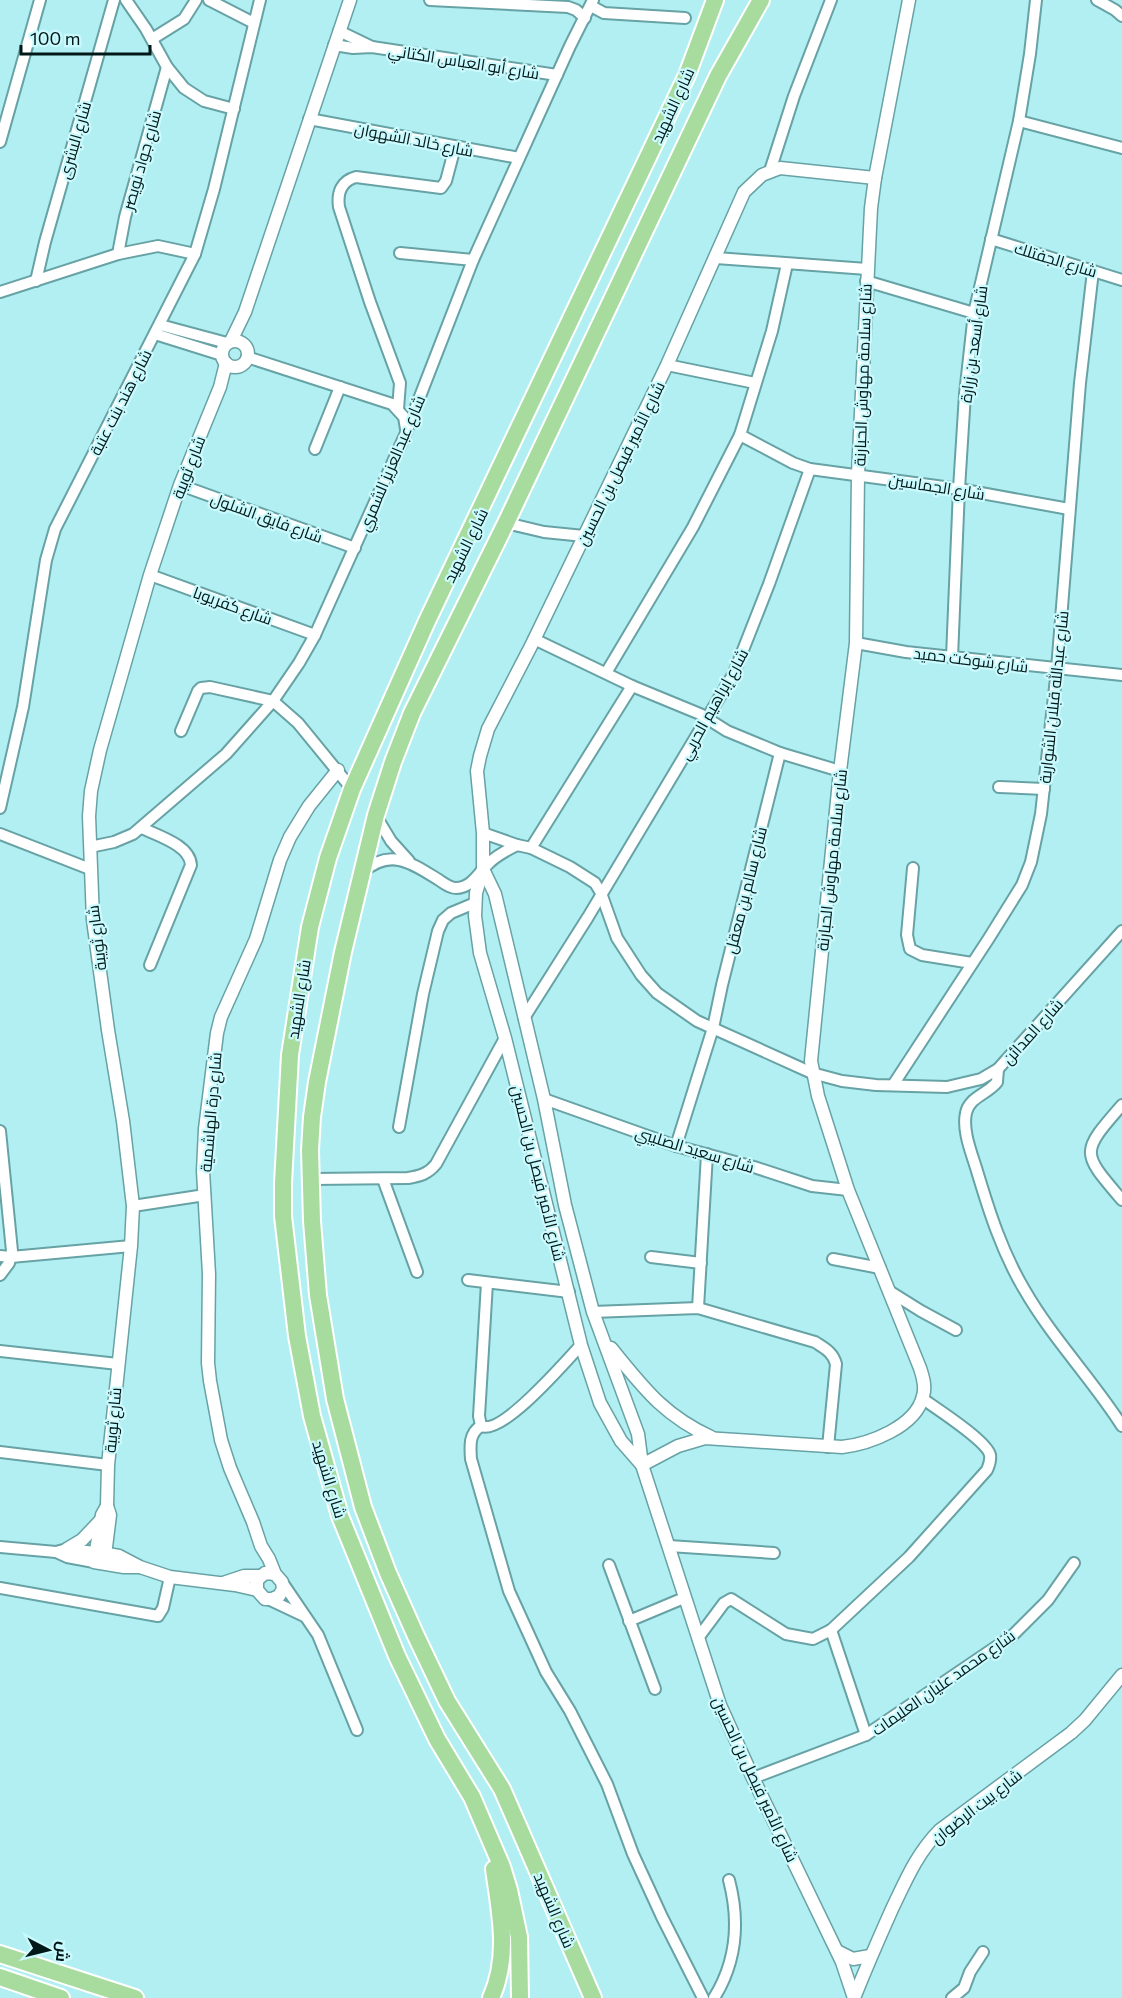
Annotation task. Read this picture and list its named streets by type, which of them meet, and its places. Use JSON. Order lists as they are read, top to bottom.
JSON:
{
  "streets": {
    "highway": ["شارع الشهيد"],
    "street": [
      "شارع أبو العباس الكتاني",
      "شارع خالد الشهوان",
      "شارع البشرى",
      "شارع جواد نويصر",
      "شارع الجفتلك",
      "شارع أسعد بن زرارة",
      "شارع سلامة مهاوش الحبارنة",
      "شارع هند بنت عتبة",
      "شارع عبدالعزيز الشمري",
      "شارع الأمير فيصل بن الحسين",
      "شارع ثويبة",
      "شارع الجماسين",
      "شارع فايق الشلول",
      "شارع كفريوبا",
      "شارع شوكت حميد",
      "شارع عبدالله قبلان الشواربة",
      "شارع إبراهيم الحربي",
      "شارع سالم بن معقل",
      "شارع المدائن",
      "شارع درة الهاشمية",
      "شارع سعيد الصليبي",
      "شارع محمد عليان العليمات",
      "شارع بيت الرضوان"
    ]
  },
  "crossings": [
    ["شارع أبو العباس الكتاني", "شارع عبدالعزيز الشمري"],
    ["شارع أبو العباس الكتاني", "شارع ثويبة"],
    ["شارع خالد الشهوان", "شارع عبدالعزيز الشمري"],
    ["شارع خالد الشهوان", "شارع ثويبة"],
    ["شارع الجفتلك", "شارع أسعد بن زرارة"],
    ["شارع الجفتلك", "شارع عبدالله قبلان الشواربة"],
    ["شارع أسعد بن زرارة", "شارع الجماسين"],
    ["شارع أسعد بن زرارة", "شارع شوكت حميد"],
    ["شارع سلامة مهاوش الحبارنة", "شارع الجماسين"],
    ["شارع سلامة مهاوش الحبارنة", "شارع شوكت حميد"],
    ["شارع سلامة مهاوش الحبارنة", "شارع المدائن"],
    ["شارع سلامة مهاوش الحبارنة", "شارع سعيد الصليبي"],
    ["شارع عبدالعزيز الشمري", "شارع ثويبة"],
    ["شارع عبدالعزيز الشمري", "شارع فايق الشلول"],
    ["شارع عبدالعزيز الشمري", "شارع كفريوبا"],
    ["شارع الأمير فيصل بن الحسين", "شارع إبراهيم الحربي"],
    ["شارع الأمير فيصل بن الحسين", "شارع سعيد الصليبي"],
    ["شارع الأمير فيصل بن الحسين", "شارع محمد عليان العليمات"],
    ["شارع الأمير فيصل بن الحسين", "شارع بيت الرضوان"],
    ["شارع ثويبة", "شارع فايق الشلول"],
    ["شارع ثويبة", "شارع كفريوبا"],
    ["شارع الجماسين", "شارع عبدالله قبلان الشواربة"],
    ["شارع الجماسين", "شارع إبراهيم الحربي"],
    ["شارع شوكت حميد", "شارع عبدالله قبلان الشواربة"],
    ["شارع عبدالله قبلان الشواربة", "شارع المدائن"],
    ["شارع إبراهيم الحربي", "شارع المدائن"],
    ["شارع سالم بن معقل", "شارع المدائن"],
    ["شارع سالم بن معقل", "شارع سعيد الصليبي"]
  ],
  "scale_bar": "100 m",
  "north": "right"
}
